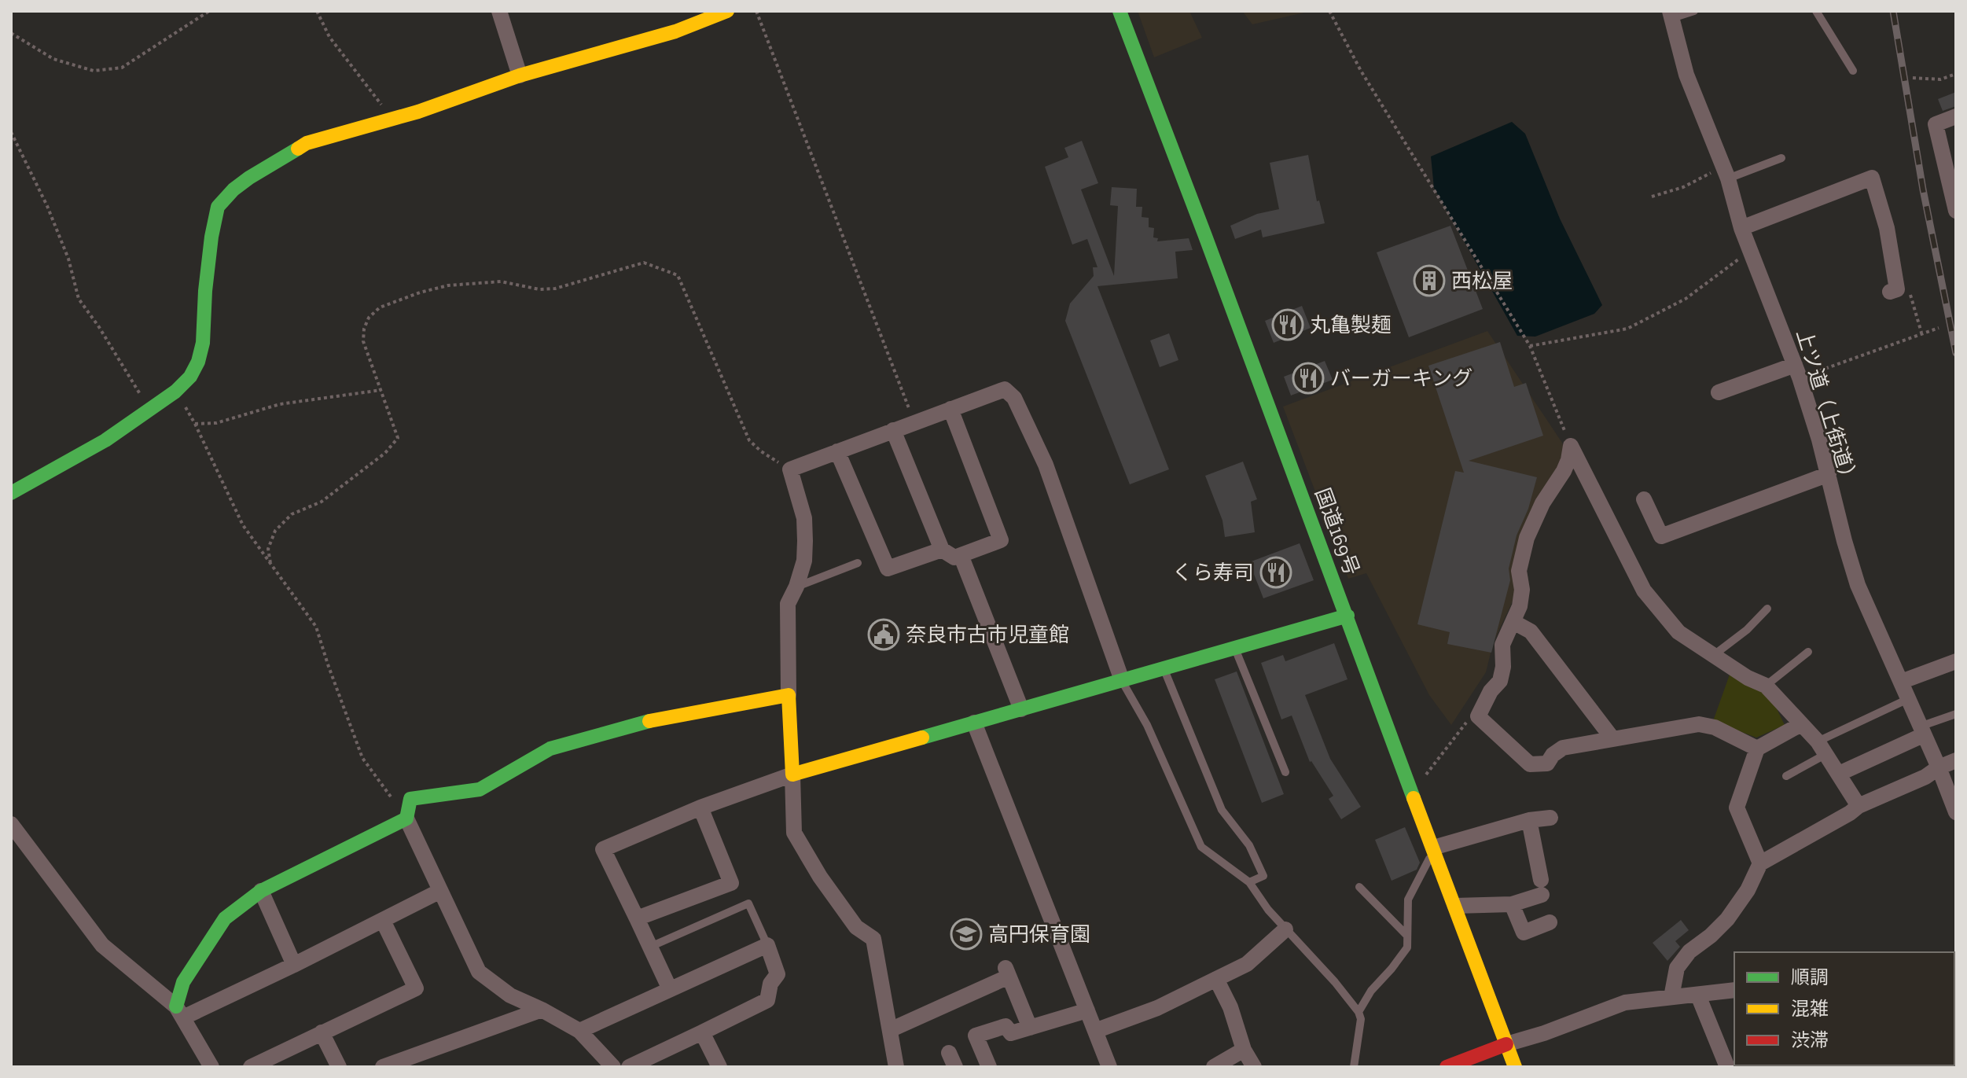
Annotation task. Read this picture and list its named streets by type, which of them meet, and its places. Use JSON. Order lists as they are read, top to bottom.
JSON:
{
  "streets": {
    "main road": ["国道169号"],
    "street": ["上ツ道（上街道）"]
  },
  "places": {
    "building": ["西松屋"],
    "restaurant": ["丸亀製麺", "バーガーキング", "くら寿司"],
    "public building": ["奈良市古市児童館"],
    "school or university": ["高円保育園"]
  },
  "legend": ["順調", "混雑", "渋滞"]
}
